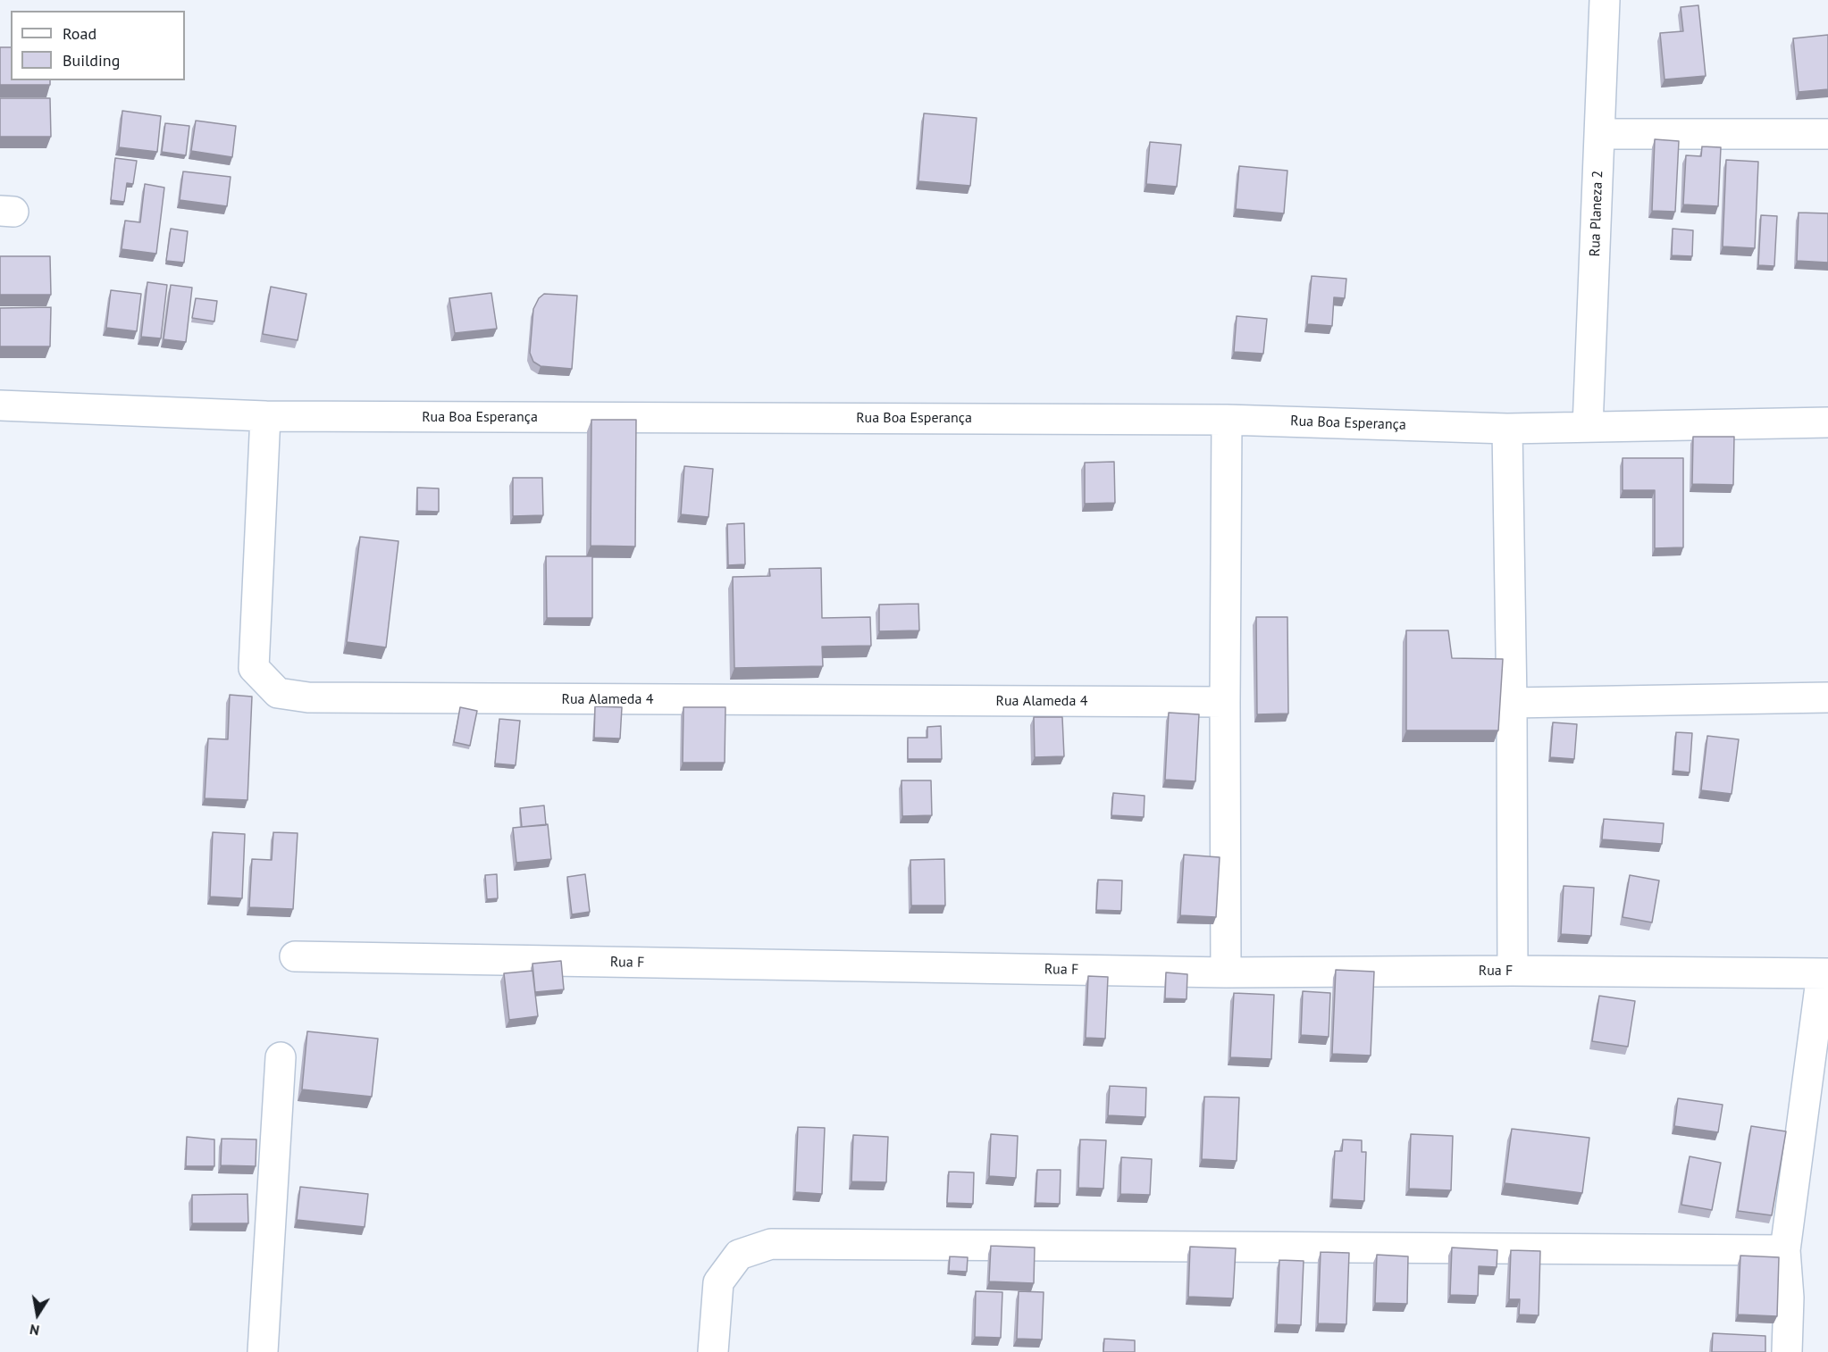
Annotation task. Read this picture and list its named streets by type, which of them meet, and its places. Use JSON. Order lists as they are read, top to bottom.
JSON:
{
  "streets": {
    "street": [
      "Rua Planeza 2",
      "Rua Boa Esperança",
      "Rua Alameda 4",
      "Rua F"
    ]
  },
  "crossings": [
    ["Rua Planeza 2", "Rua Boa Esperança"],
    ["Rua Boa Esperança", "Rua Alameda 4"]
  ],
  "legend": ["Road", "Building"],
  "north": "bottom"
}
